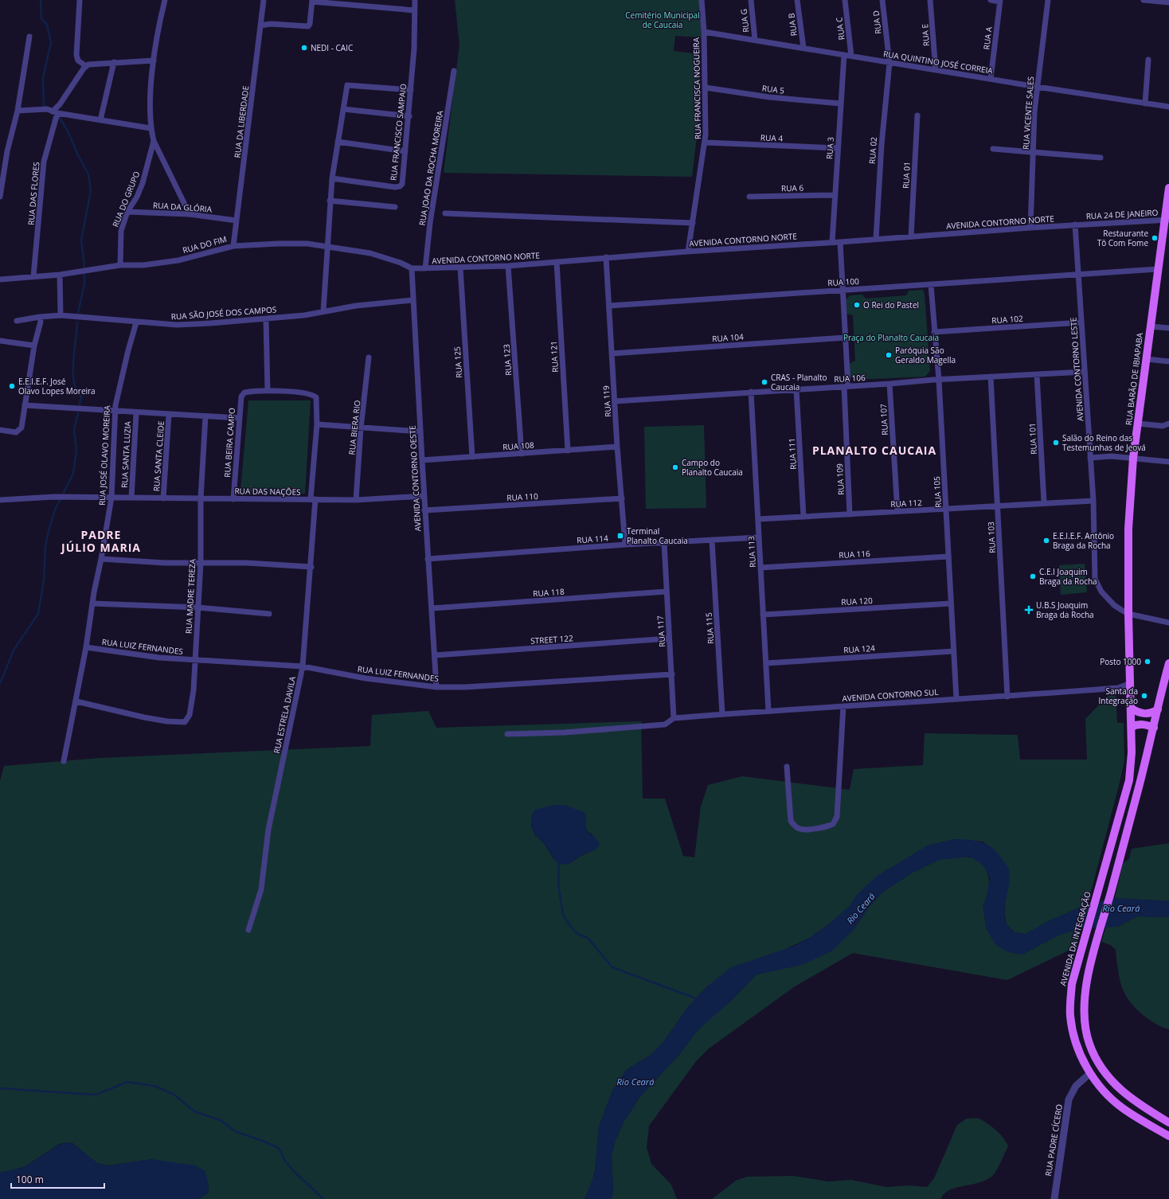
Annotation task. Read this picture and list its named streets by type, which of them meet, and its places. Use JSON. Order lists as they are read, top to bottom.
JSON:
{
  "streets": {
    "main road": ["RUA BARÃO DE IBIAPABA", "AVENIDA DA INTEGRAÇÃO"],
    "street": [
      "RUA G",
      "RUA D",
      "RUA B",
      "RUA C",
      "RUA E",
      "RUA A",
      "RUA QUINTINO JOSÉ CORREIA",
      "RUA FRANCISCA NOGUEIRA",
      "RUA 5",
      "RUA VICENTE SALES",
      "RUA DA LIBERDADE",
      "RUA FRANCISCO SAMPAIO",
      "RUA 4",
      "RUA 3",
      "RUA 02",
      "RUA JOAO DA ROCHA MOREIRA",
      "RUA 01",
      "RUA 6",
      "RUA DAS FLORES",
      "RUA DO GRUPO",
      "RUA DA GLÓRIA",
      "RUA 24 DE JANEIRO",
      "AVENIDA CONTORNO NORTE",
      "RUA DO FIM",
      "RUA 100",
      "RUA SÃO JOSÉ DOS CAMPOS",
      "RUA 102",
      "RUA 104",
      "RUA 121",
      "RUA 123",
      "RUA 125",
      "AVENIDA CONTORNO LESTE",
      "RUA 106",
      "RUA 119",
      "RUA 107",
      "RUA BIERA RIO",
      "RUA 101",
      "RUA BEIRA CAMPO",
      "RUA 108",
      "RUA 111",
      "RUA SANTA LUZIA",
      "RUA JOSÉ OLAVO MOREIRA",
      "RUA SANTA CLEIDE",
      "AVENIDA CONTORNO OESTE",
      "RUA 109",
      "RUA DAS NAÇÕES",
      "RUA 105",
      "RUA 110",
      "RUA 112",
      "RUA 103",
      "RUA 114",
      "RUA 113",
      "RUA 116",
      "RUA 118",
      "RUA MADRE TEREZA",
      "RUA 120",
      "RUA 115",
      "RUA 117",
      "STREET 122",
      "RUA LUIZ FERNANDES",
      "RUA 124",
      "AVENIDA CONTORNO SUL",
      "RUA ESTRELA DAVILA",
      "RUA PADRE CÍCERO"
    ]
  },
  "crossings": [
    ["RUA G", "RUA QUINTINO JOSÉ CORREIA"],
    ["RUA D", "RUA QUINTINO JOSÉ CORREIA"],
    ["RUA D", "RUA 02"],
    ["RUA B", "RUA QUINTINO JOSÉ CORREIA"],
    ["RUA C", "RUA QUINTINO JOSÉ CORREIA"],
    ["RUA E", "RUA QUINTINO JOSÉ CORREIA"],
    ["RUA A", "RUA QUINTINO JOSÉ CORREIA"],
    ["RUA QUINTINO JOSÉ CORREIA", "RUA FRANCISCA NOGUEIRA"],
    ["RUA QUINTINO JOSÉ CORREIA", "RUA VICENTE SALES"],
    ["RUA QUINTINO JOSÉ CORREIA", "RUA 3"],
    ["RUA QUINTINO JOSÉ CORREIA", "RUA 02"],
    ["RUA FRANCISCA NOGUEIRA", "RUA 5"],
    ["RUA FRANCISCA NOGUEIRA", "RUA 4"],
    ["RUA FRANCISCA NOGUEIRA", "AVENIDA CONTORNO NORTE"],
    ["RUA 5", "RUA 3"],
    ["RUA VICENTE SALES", "AVENIDA CONTORNO NORTE"],
    ["RUA DA LIBERDADE", "RUA DA GLÓRIA"],
    ["RUA DA LIBERDADE", "RUA DO FIM"],
    ["RUA 4", "RUA 3"],
    ["RUA 3", "RUA 6"],
    ["RUA 3", "AVENIDA CONTORNO NORTE"],
    ["RUA 02", "AVENIDA CONTORNO NORTE"],
    ["RUA JOAO DA ROCHA MOREIRA", "AVENIDA CONTORNO NORTE"],
    ["RUA 01", "AVENIDA CONTORNO NORTE"],
    ["RUA DAS FLORES", "RUA DO FIM"],
    ["RUA DO GRUPO", "RUA DA GLÓRIA"],
    ["RUA DO GRUPO", "RUA DO FIM"],
    ["RUA 24 DE JANEIRO", "AVENIDA CONTORNO NORTE"],
    ["RUA 24 DE JANEIRO", "AVENIDA CONTORNO LESTE"],
    ["RUA 24 DE JANEIRO", "RUA BARÃO DE IBIAPABA"],
    ["AVENIDA CONTORNO NORTE", "RUA DO FIM"],
    ["AVENIDA CONTORNO NORTE", "RUA 121"],
    ["AVENIDA CONTORNO NORTE", "RUA 123"],
    ["AVENIDA CONTORNO NORTE", "RUA 125"],
    ["AVENIDA CONTORNO NORTE", "AVENIDA CONTORNO LESTE"],
    ["AVENIDA CONTORNO NORTE", "RUA 119"],
    ["AVENIDA CONTORNO NORTE", "AVENIDA CONTORNO OESTE"],
    ["AVENIDA CONTORNO NORTE", "RUA 109"],
    ["RUA DO FIM", "AVENIDA CONTORNO OESTE"],
    ["RUA 100", "AVENIDA CONTORNO LESTE"],
    ["RUA 100", "RUA BARÃO DE IBIAPABA"],
    ["RUA 100", "RUA 119"],
    ["RUA 100", "RUA 109"],
    ["RUA 100", "RUA 105"],
    ["RUA SÃO JOSÉ DOS CAMPOS", "RUA JOSÉ OLAVO MOREIRA"],
    ["RUA SÃO JOSÉ DOS CAMPOS", "AVENIDA CONTORNO OESTE"],
    ["RUA 102", "AVENIDA CONTORNO LESTE"],
    ["RUA 102", "RUA 105"],
    ["RUA 104", "RUA 119"],
    ["RUA 104", "RUA 109"],
    ["RUA 121", "RUA 108"],
    ["RUA 123", "RUA 108"],
    ["RUA 125", "RUA 108"],
    ["AVENIDA CONTORNO LESTE", "RUA 106"],
    ["AVENIDA CONTORNO LESTE", "RUA BARÃO DE IBIAPABA"],
    ["AVENIDA CONTORNO LESTE", "RUA 112"],
    ["RUA 106", "RUA 119"],
    ["RUA 106", "RUA 107"],
    ["RUA 106", "RUA 101"],
    ["RUA 106", "RUA 111"],
    ["RUA 106", "RUA 109"],
    ["RUA 106", "RUA 105"],
    ["RUA 106", "RUA 103"],
    ["RUA 106", "RUA 113"],
    ["RUA BARÃO DE IBIAPABA", "AVENIDA CONTORNO SUL"],
    ["RUA BARÃO DE IBIAPABA", "AVENIDA DA INTEGRAÇÃO"],
    ["RUA 119", "RUA 108"],
    ["RUA 119", "RUA 110"],
    ["RUA 119", "RUA 114"],
    ["RUA 107", "RUA 112"],
    ["RUA BIERA RIO", "RUA DAS NAÇÕES"],
    ["RUA 101", "RUA 112"],
    ["RUA BEIRA CAMPO", "RUA SANTA CLEIDE"],
    ["RUA BEIRA CAMPO", "RUA DAS NAÇÕES"],
    ["RUA BEIRA CAMPO", "RUA ESTRELA DAVILA"],
    ["RUA 108", "AVENIDA CONTORNO OESTE"],
    ["RUA 111", "RUA 112"],
    ["RUA SANTA LUZIA", "RUA SANTA CLEIDE"],
    ["RUA SANTA LUZIA", "RUA DAS NAÇÕES"],
    ["RUA JOSÉ OLAVO MOREIRA", "RUA SANTA CLEIDE"],
    ["RUA JOSÉ OLAVO MOREIRA", "RUA DAS NAÇÕES"],
    ["RUA JOSÉ OLAVO MOREIRA", "RUA MADRE TEREZA"],
    ["RUA JOSÉ OLAVO MOREIRA", "RUA LUIZ FERNANDES"],
    ["RUA SANTA CLEIDE", "RUA DAS NAÇÕES"],
    ["RUA SANTA CLEIDE", "RUA MADRE TEREZA"],
    ["AVENIDA CONTORNO OESTE", "RUA DAS NAÇÕES"],
    ["AVENIDA CONTORNO OESTE", "RUA 110"],
    ["AVENIDA CONTORNO OESTE", "RUA 114"],
    ["AVENIDA CONTORNO OESTE", "RUA 118"],
    ["AVENIDA CONTORNO OESTE", "STREET 122"],
    ["AVENIDA CONTORNO OESTE", "RUA LUIZ FERNANDES"],
    ["RUA 109", "RUA 112"],
    ["RUA DAS NAÇÕES", "RUA MADRE TEREZA"],
    ["RUA DAS NAÇÕES", "RUA ESTRELA DAVILA"],
    ["RUA 105", "RUA 112"],
    ["RUA 105", "RUA 116"],
    ["RUA 105", "RUA 120"],
    ["RUA 105", "RUA 124"],
    ["RUA 105", "AVENIDA CONTORNO SUL"],
    ["RUA 112", "RUA 103"],
    ["RUA 112", "RUA 113"],
    ["RUA 103", "AVENIDA CONTORNO SUL"],
    ["RUA 114", "RUA 113"],
    ["RUA 114", "RUA 115"],
    ["RUA 114", "RUA 117"],
    ["RUA 113", "RUA 116"],
    ["RUA 113", "RUA 120"],
    ["RUA 113", "RUA 124"],
    ["RUA 113", "AVENIDA CONTORNO SUL"],
    ["RUA 118", "RUA 117"],
    ["RUA MADRE TEREZA", "RUA LUIZ FERNANDES"],
    ["RUA 115", "AVENIDA CONTORNO SUL"],
    ["RUA 117", "STREET 122"],
    ["RUA 117", "RUA LUIZ FERNANDES"],
    ["RUA 117", "AVENIDA CONTORNO SUL"],
    ["RUA LUIZ FERNANDES", "RUA ESTRELA DAVILA"],
    ["AVENIDA DA INTEGRAÇÃO", "RUA PADRE CÍCERO"]
  ],
  "districts": ["PLANALTO CAUCAIA", "PADRE JÚLIO MARIA"],
  "water": ["Rio Ceará"],
  "parks": ["Cemitério Municipal de Caucaia", "Praça do Planalto Caucaia"],
  "places": {
    "other": [
      "NEDI - CAIC",
      "Restaurante Tô Com Fome",
      "O Rei do Pastel",
      "Paróquia São Geraldo Magella",
      "CRAS - Planalto Caucaia",
      "E.E.I.E.F. José Olavo Lopes Moreira",
      "Salão do Reino das Testemunhas de Jeová",
      "Campo do Planalto Caucaia",
      "E.E.I.E.F. Antônio Braga da Rocha",
      "C.E.I Joaquim Braga da Rocha",
      "Posto 1000",
      "Santa da Integração"
    ],
    "transit": ["Terminal Planalto Caucaia"],
    "health": ["U.B.S Joaquim Braga da Rocha"]
  },
  "scale_bar": "100 m"
}
